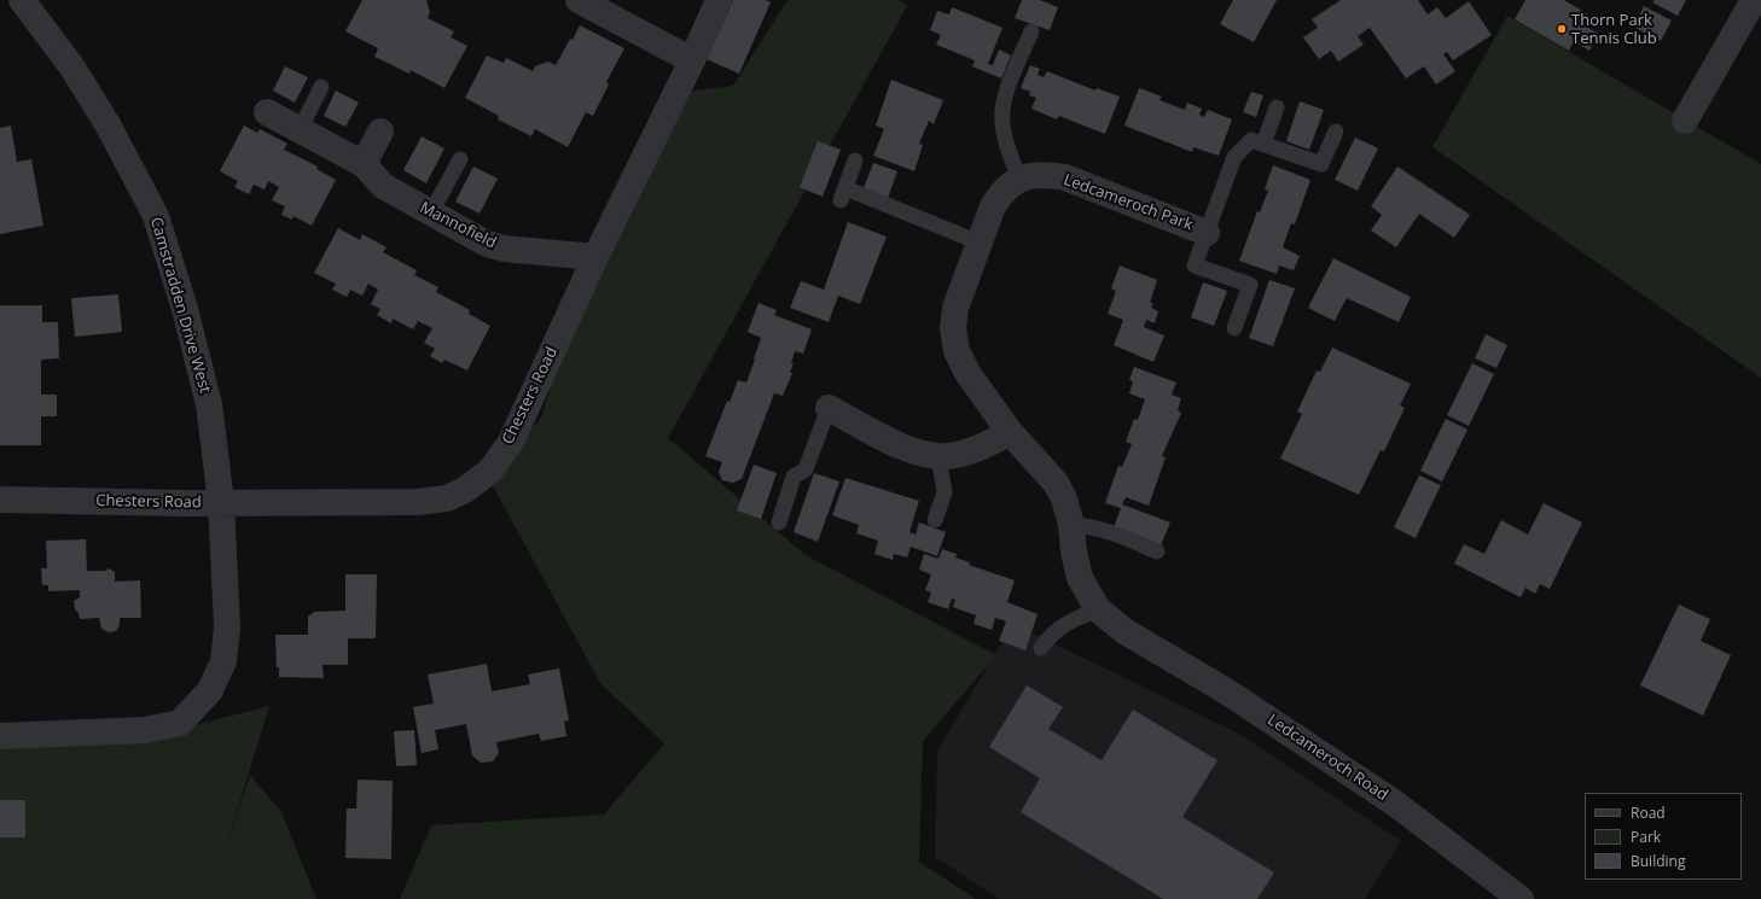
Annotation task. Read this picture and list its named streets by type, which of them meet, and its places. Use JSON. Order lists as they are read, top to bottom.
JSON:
{
  "streets": {
    "street": [
      "Ledcameroch Park",
      "Mannofield",
      "Camstradden Drive West",
      "Chesters Road",
      "Ledcameroch Road"
    ]
  },
  "crossings": [
    ["Ledcameroch Park", "Ledcameroch Road"],
    ["Mannofield", "Chesters Road"],
    ["Camstradden Drive West", "Chesters Road"]
  ],
  "places": ["Thorn Park Tennis Club"],
  "legend": ["Road", "Park", "Building"]
}
